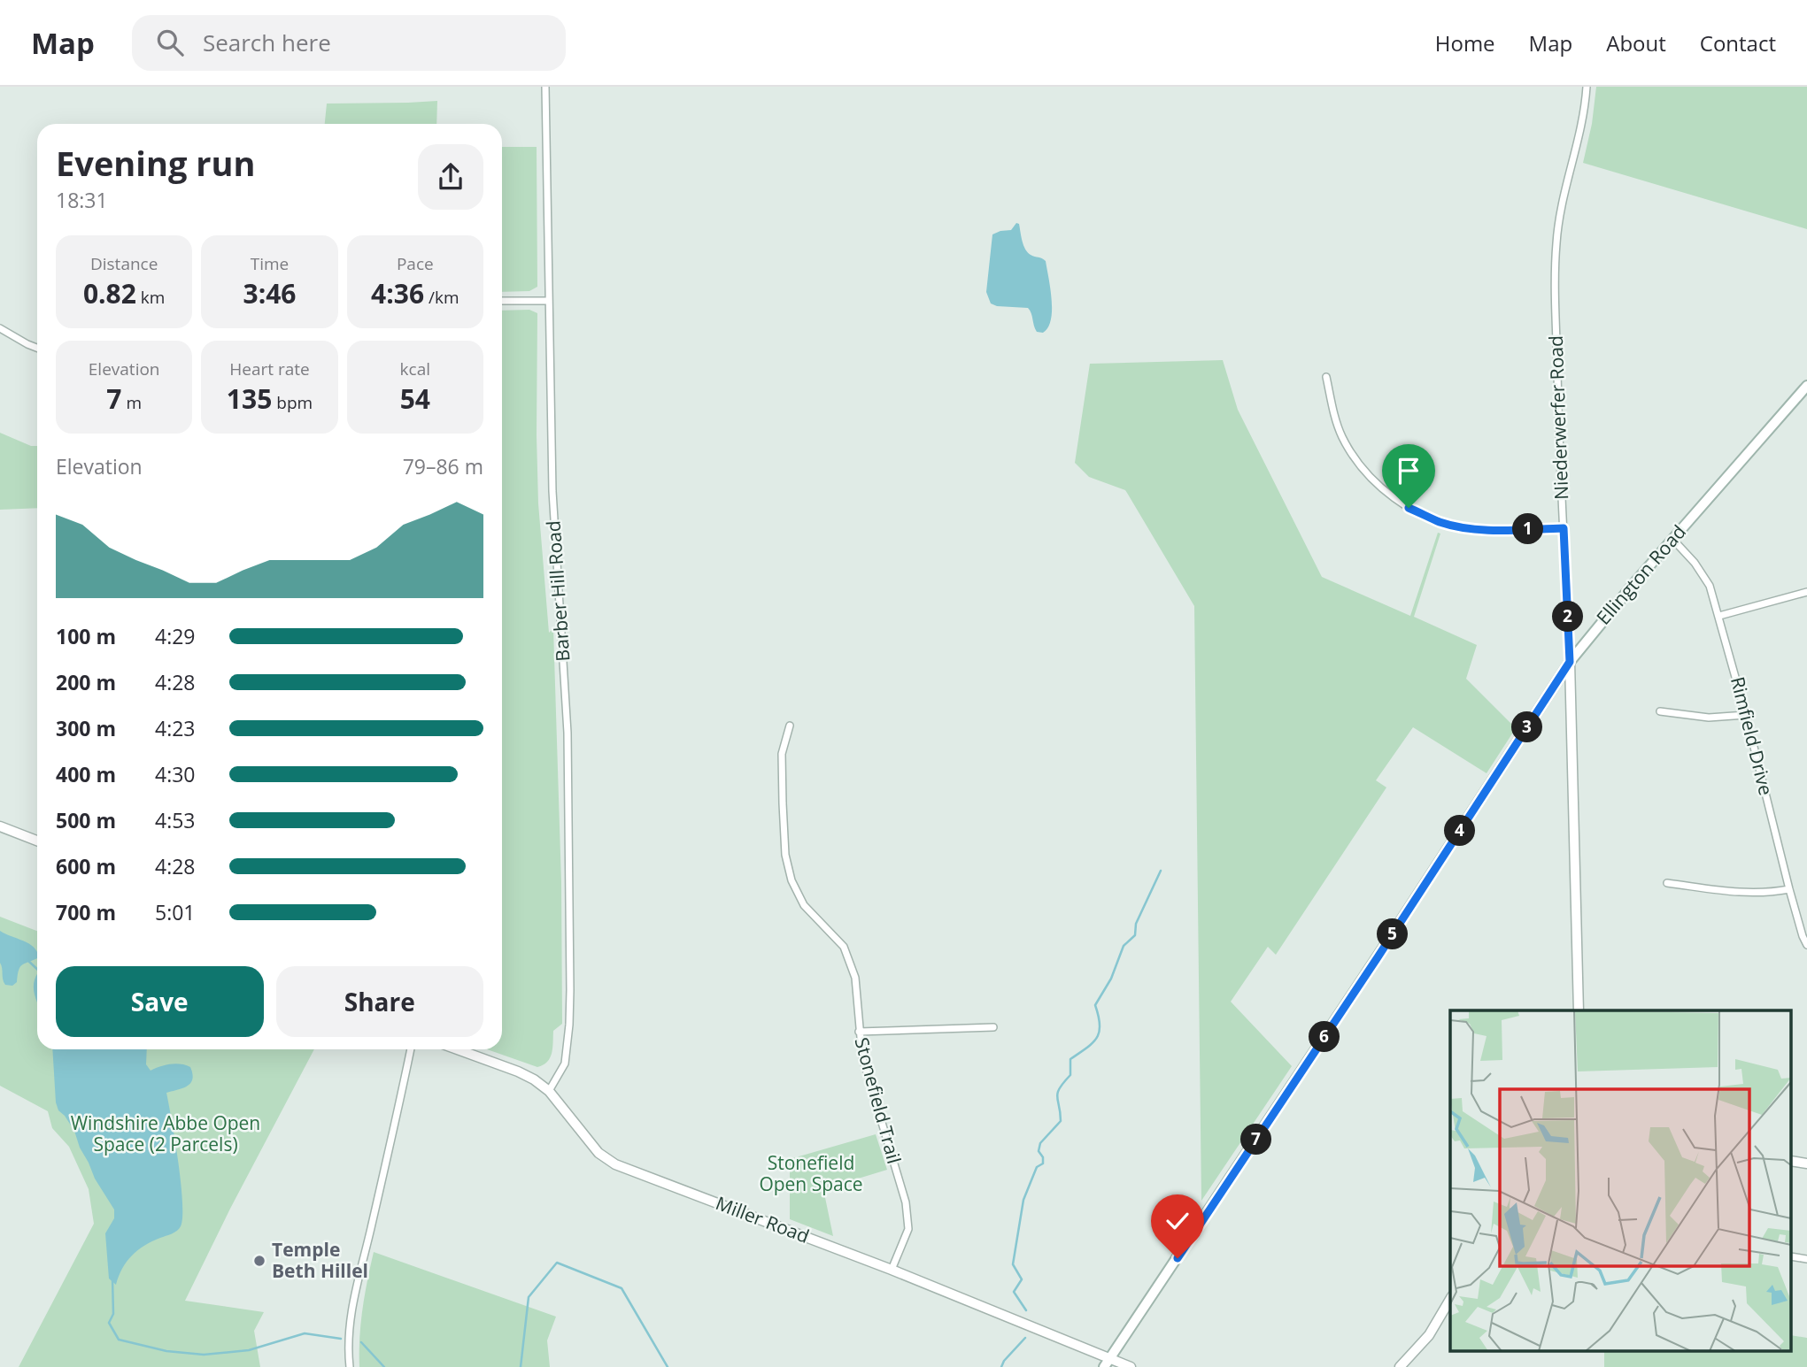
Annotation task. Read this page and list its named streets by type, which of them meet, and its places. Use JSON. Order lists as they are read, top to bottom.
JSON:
{
  "streets": {
    "main road": ["Ellington Road"],
    "street": [
      "Niederwerfer Road",
      "Barber Hill Road",
      "Rimfield Drive",
      "Stonefield Trail",
      "Miller Road"
    ]
  },
  "crossings": [
    ["Niederwerfer Road", "Ellington Road"],
    ["Ellington Road", "Rimfield Drive"],
    ["Ellington Road", "Miller Road"],
    ["Barber Hill Road", "Miller Road"],
    ["Stonefield Trail", "Miller Road"]
  ],
  "parks": ["Windshire Abbe Open Space (2 Parcels)", "Stonefield Open Space"],
  "places": ["Temple Beth Hillel"],
  "page": {
    "header": "Map",
    "search": "Search here",
    "nav": [
      "Home",
      "Map",
      "About",
      "Contact"
    ],
    "heading": ["Evening run", "18:31"],
    "stats": [
      ["Distance", "0.82 km"],
      ["Time", "3:46"],
      ["Pace", "4:36 /km"],
      ["Elevation", "7 m"],
      ["Heart rate", "135 bpm"],
      ["kcal", "54"]
    ],
    "chart": ["Elevation", "79–86 m"],
    "pins": [
      "1",
      "2",
      "3",
      "4",
      "5",
      "6",
      "7"
    ],
    "list": [
      {
        "name": "100 m",
        "note": "4:29"
      },
      {
        "name": "200 m",
        "note": "4:28"
      },
      {
        "name": "300 m",
        "note": "4:23"
      },
      {
        "name": "400 m",
        "note": "4:30"
      },
      {
        "name": "500 m",
        "note": "4:53"
      },
      {
        "name": "600 m",
        "note": "4:28"
      },
      {
        "name": "700 m",
        "note": "5:01"
      }
    ],
    "buttons": ["Save", "Share"]
  }
}
